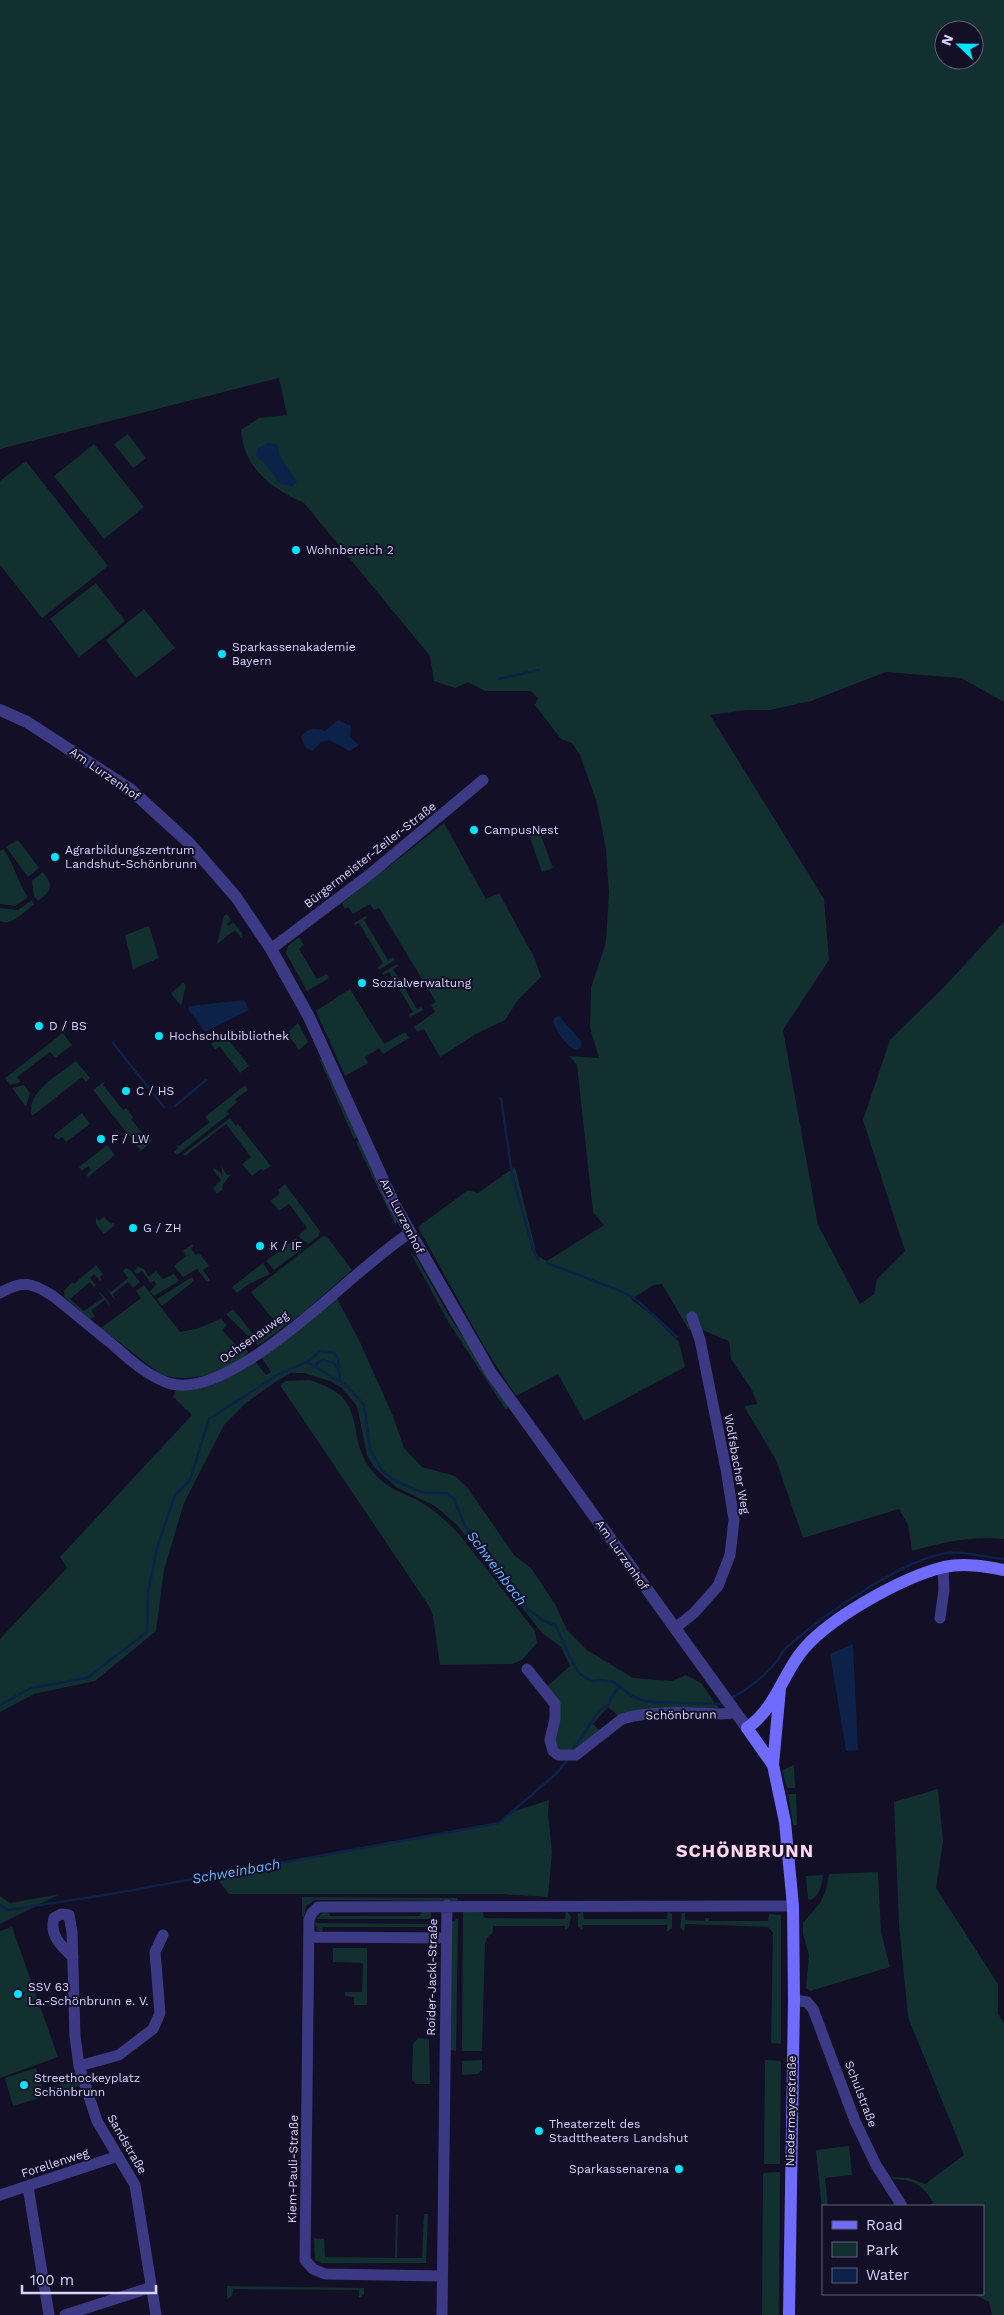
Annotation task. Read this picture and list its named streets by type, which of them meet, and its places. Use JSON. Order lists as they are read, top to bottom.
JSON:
{
  "streets": {
    "main road": ["Am Lurzenhof", "Niedermayerstraße"],
    "street": [
      "Bürgermeister-Zeiler-Straße",
      "Ochsenauweg",
      "Wolfsbacher Weg",
      "Schönbrunn",
      "Roider-Jackl-Straße",
      "Schulstraße",
      "Sandstraße",
      "Forellenweg",
      "Kiem-Pauli-Straße"
    ]
  },
  "crossings": [
    ["Am Lurzenhof", "Bürgermeister-Zeiler-Straße"],
    ["Am Lurzenhof", "Ochsenauweg"],
    ["Am Lurzenhof", "Wolfsbacher Weg"],
    ["Am Lurzenhof", "Schönbrunn"],
    ["Roider-Jackl-Straße", "Niedermayerstraße"],
    ["Roider-Jackl-Straße", "Kiem-Pauli-Straße"],
    ["Schulstraße", "Niedermayerstraße"],
    ["Sandstraße", "Forellenweg"]
  ],
  "districts": ["SCHÖNBRUNN"],
  "water": ["Schweinbach"],
  "places": [
    "Wohnbereich 2",
    "Sparkassenakademie Bayern",
    "CampusNest",
    "Agrarbildungszentrum Landshut-Schönbrunn",
    "Sozialverwaltung",
    "D / BS",
    "Hochschulbibliothek",
    "C / HS",
    "F / LW",
    "G / ZH",
    "K / IF",
    "SSV 63 La.-Schönbrunn e. V.",
    "Streethockeyplatz Schönbrunn",
    "Theaterzelt des Stadttheaters Landshut",
    "Sparkassenarena"
  ],
  "legend": ["Road", "Park", "Water"],
  "scale_bar": "100 m",
  "north": "left"
}
